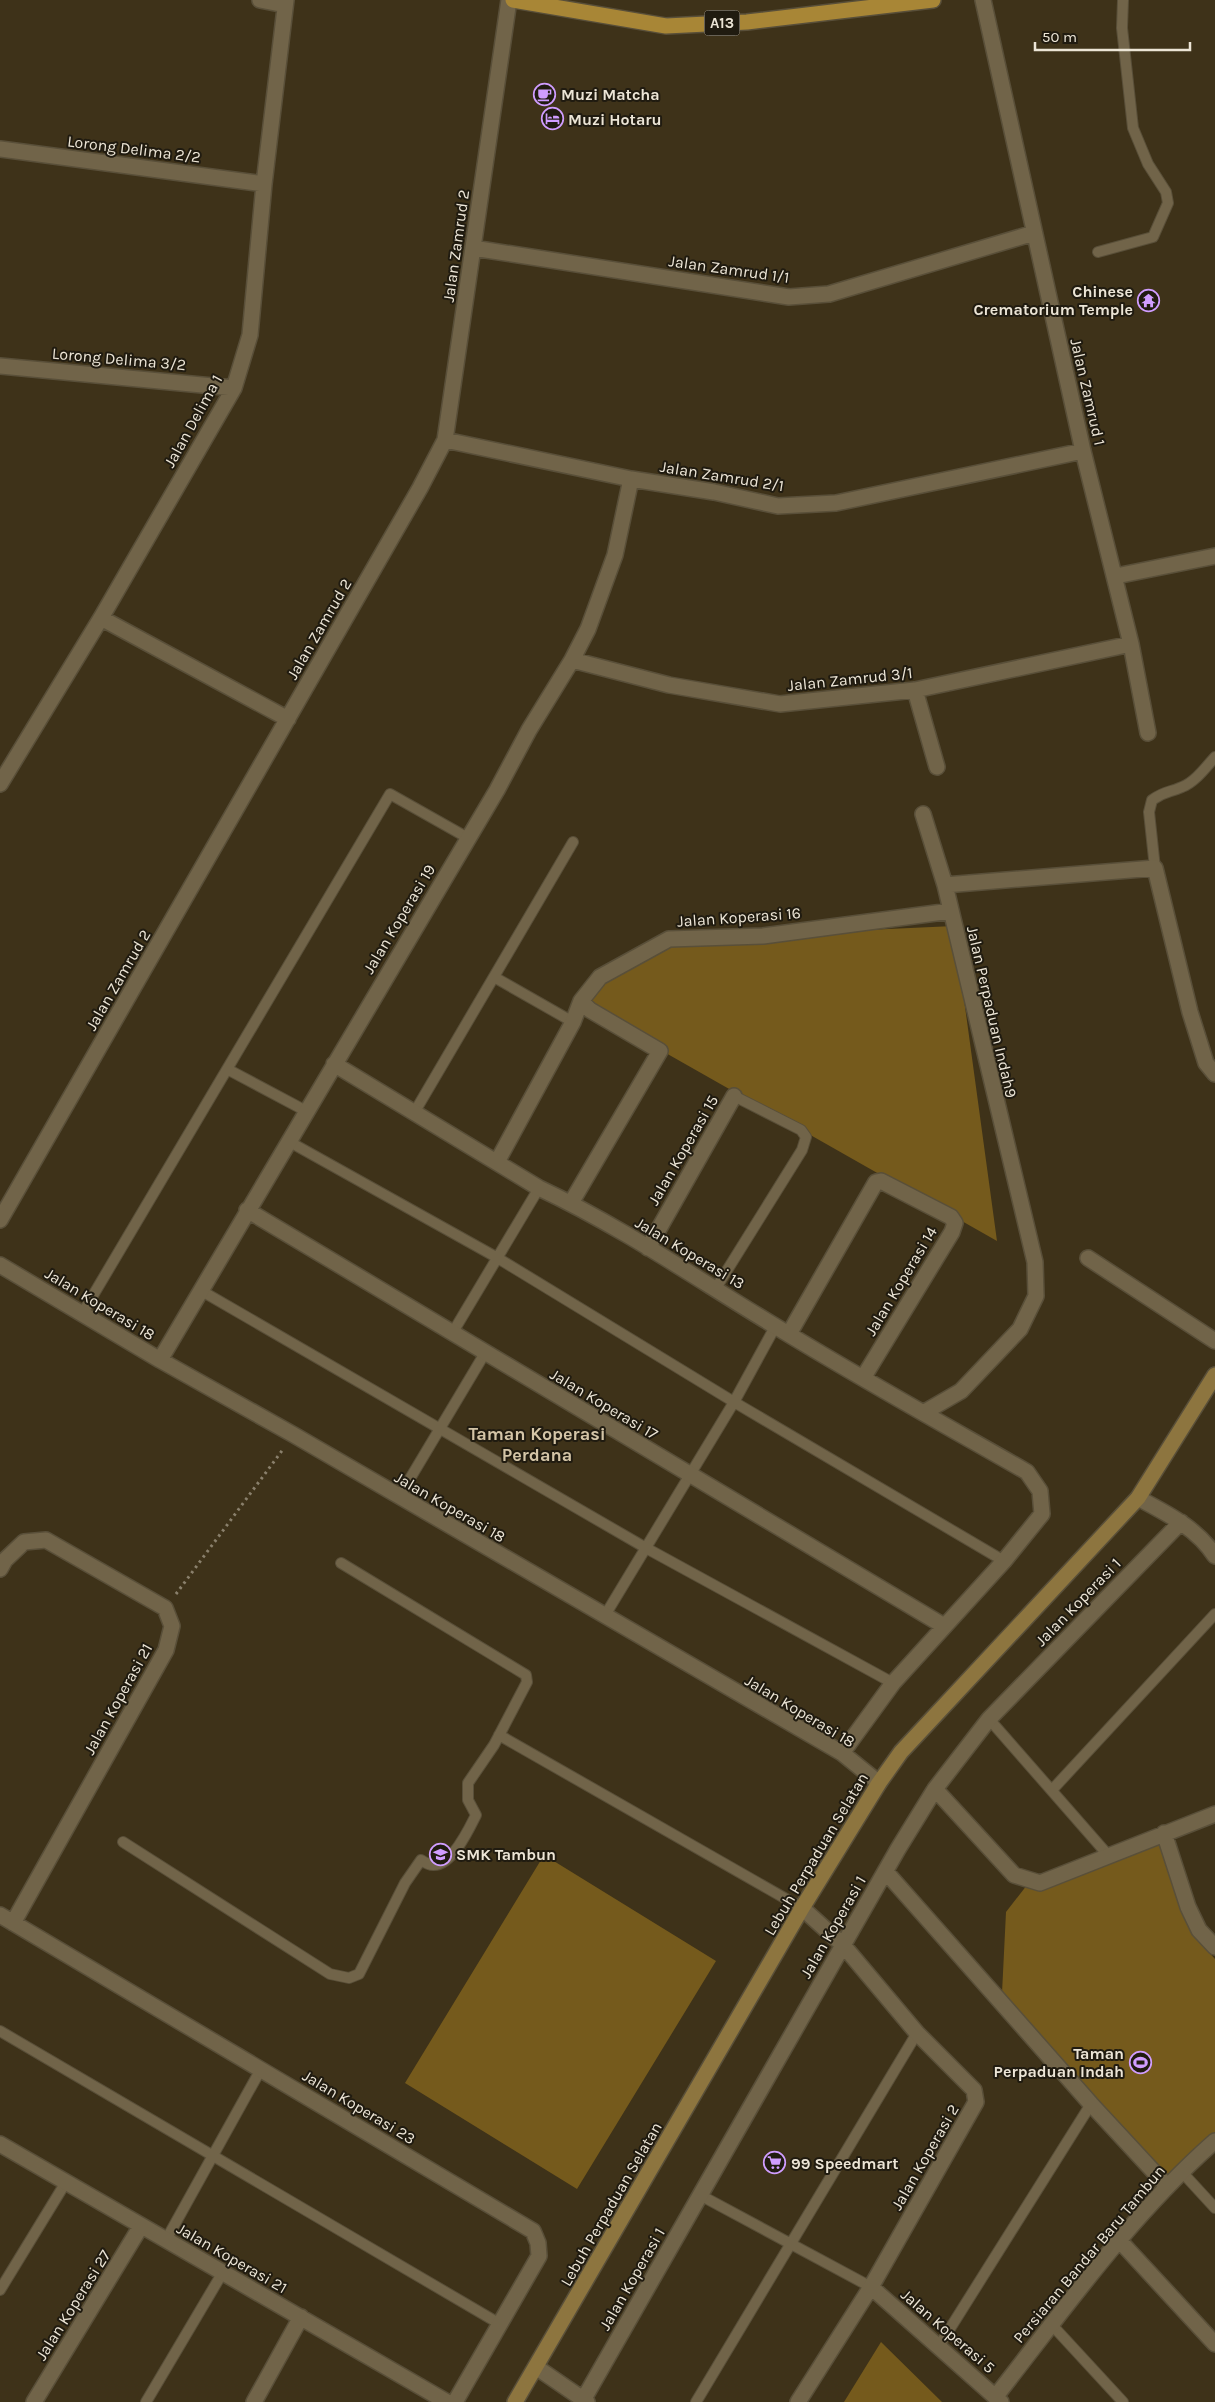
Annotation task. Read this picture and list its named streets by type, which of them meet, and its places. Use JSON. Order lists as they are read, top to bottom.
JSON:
{
  "streets": {
    "main road": ["A13"],
    "street": [
      "Lorong Delima 2/2",
      "Jalan Zamrud 2",
      "Jalan Zamrud 1/1",
      "Lorong Delima 3/2",
      "Jalan Zamrud 1",
      "Jalan Delima 1",
      "Jalan Zamrud 2/1",
      "Jalan Zamrud 3/1",
      "Jalan Koperasi 16",
      "Jalan Koperasi 19",
      "Jalan Perpaduan Indah9",
      "Jalan Koperasi 15",
      "Jalan Koperasi 13",
      "Jalan Koperasi 14",
      "Jalan Koperasi 18",
      "Jalan Koperasi 17",
      "Jalan Koperasi 1",
      "Jalan Koperasi 21",
      "Lebuh Perpaduan Selatan",
      "Jalan Koperasi 23",
      "Jalan Koperasi 2",
      "Persiaran Bandar Baru Tambun",
      "Jalan Koperasi 27",
      "Jalan Koperasi 5"
    ]
  },
  "crossings": [
    ["A13", "Jalan Zamrud 2"],
    ["Lorong Delima 2/2", "Jalan Delima 1"],
    ["Jalan Zamrud 2", "Jalan Zamrud 1/1"],
    ["Jalan Zamrud 2", "Jalan Zamrud 2/1"],
    ["Jalan Zamrud 1/1", "Jalan Zamrud 1"],
    ["Lorong Delima 3/2", "Jalan Delima 1"],
    ["Jalan Zamrud 1", "Jalan Zamrud 2/1"],
    ["Jalan Zamrud 1", "Jalan Zamrud 3/1"],
    ["Jalan Zamrud 2/1", "Jalan Koperasi 19"],
    ["Jalan Zamrud 3/1", "Jalan Koperasi 19"],
    ["Jalan Koperasi 16", "Jalan Perpaduan Indah9"],
    ["Jalan Koperasi 16", "Jalan Koperasi 13"],
    ["Jalan Koperasi 19", "Jalan Koperasi 13"],
    ["Jalan Koperasi 19", "Jalan Koperasi 18"],
    ["Jalan Koperasi 19", "Jalan Koperasi 17"],
    ["Jalan Perpaduan Indah9", "Jalan Koperasi 13"],
    ["Jalan Koperasi 15", "Jalan Koperasi 13"],
    ["Jalan Koperasi 13", "Jalan Koperasi 14"],
    ["Jalan Koperasi 18", "Lebuh Perpaduan Selatan"],
    ["Jalan Koperasi 1", "Jalan Koperasi 2"],
    ["Jalan Koperasi 21", "Jalan Koperasi 23"],
    ["Jalan Koperasi 21", "Jalan Koperasi 27"],
    ["Lebuh Perpaduan Selatan", "Jalan Koperasi 2"],
    ["Jalan Koperasi 2", "Jalan Koperasi 5"],
    ["Persiaran Bandar Baru Tambun", "Jalan Koperasi 5"]
  ],
  "districts": ["Taman Koperasi Perdana"],
  "places": {
    "cafe": ["Muzi Matcha"],
    "hotel": ["Muzi Hotaru"],
    "temple": ["Chinese Crematorium Temple"],
    "school or university": ["SMK Tambun"],
    "sports": ["Taman Perpaduan Indah"],
    "supermarket": ["99 Speedmart"]
  },
  "scale_bar": "50 m"
}
